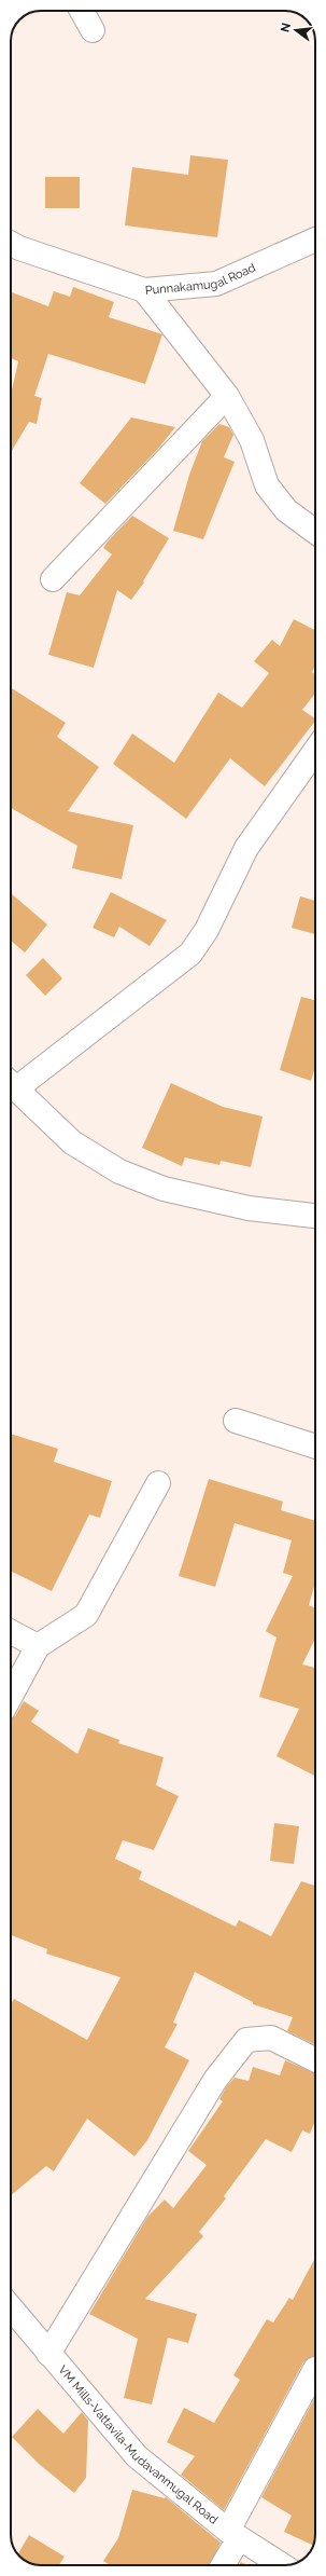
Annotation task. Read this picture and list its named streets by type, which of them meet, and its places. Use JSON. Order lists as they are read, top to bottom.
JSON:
{
  "streets": {
    "street": ["Punnakamugal Road", "VM Mills-Vattavila-Mudavanmugal Road"]
  },
  "north": "left"
}
